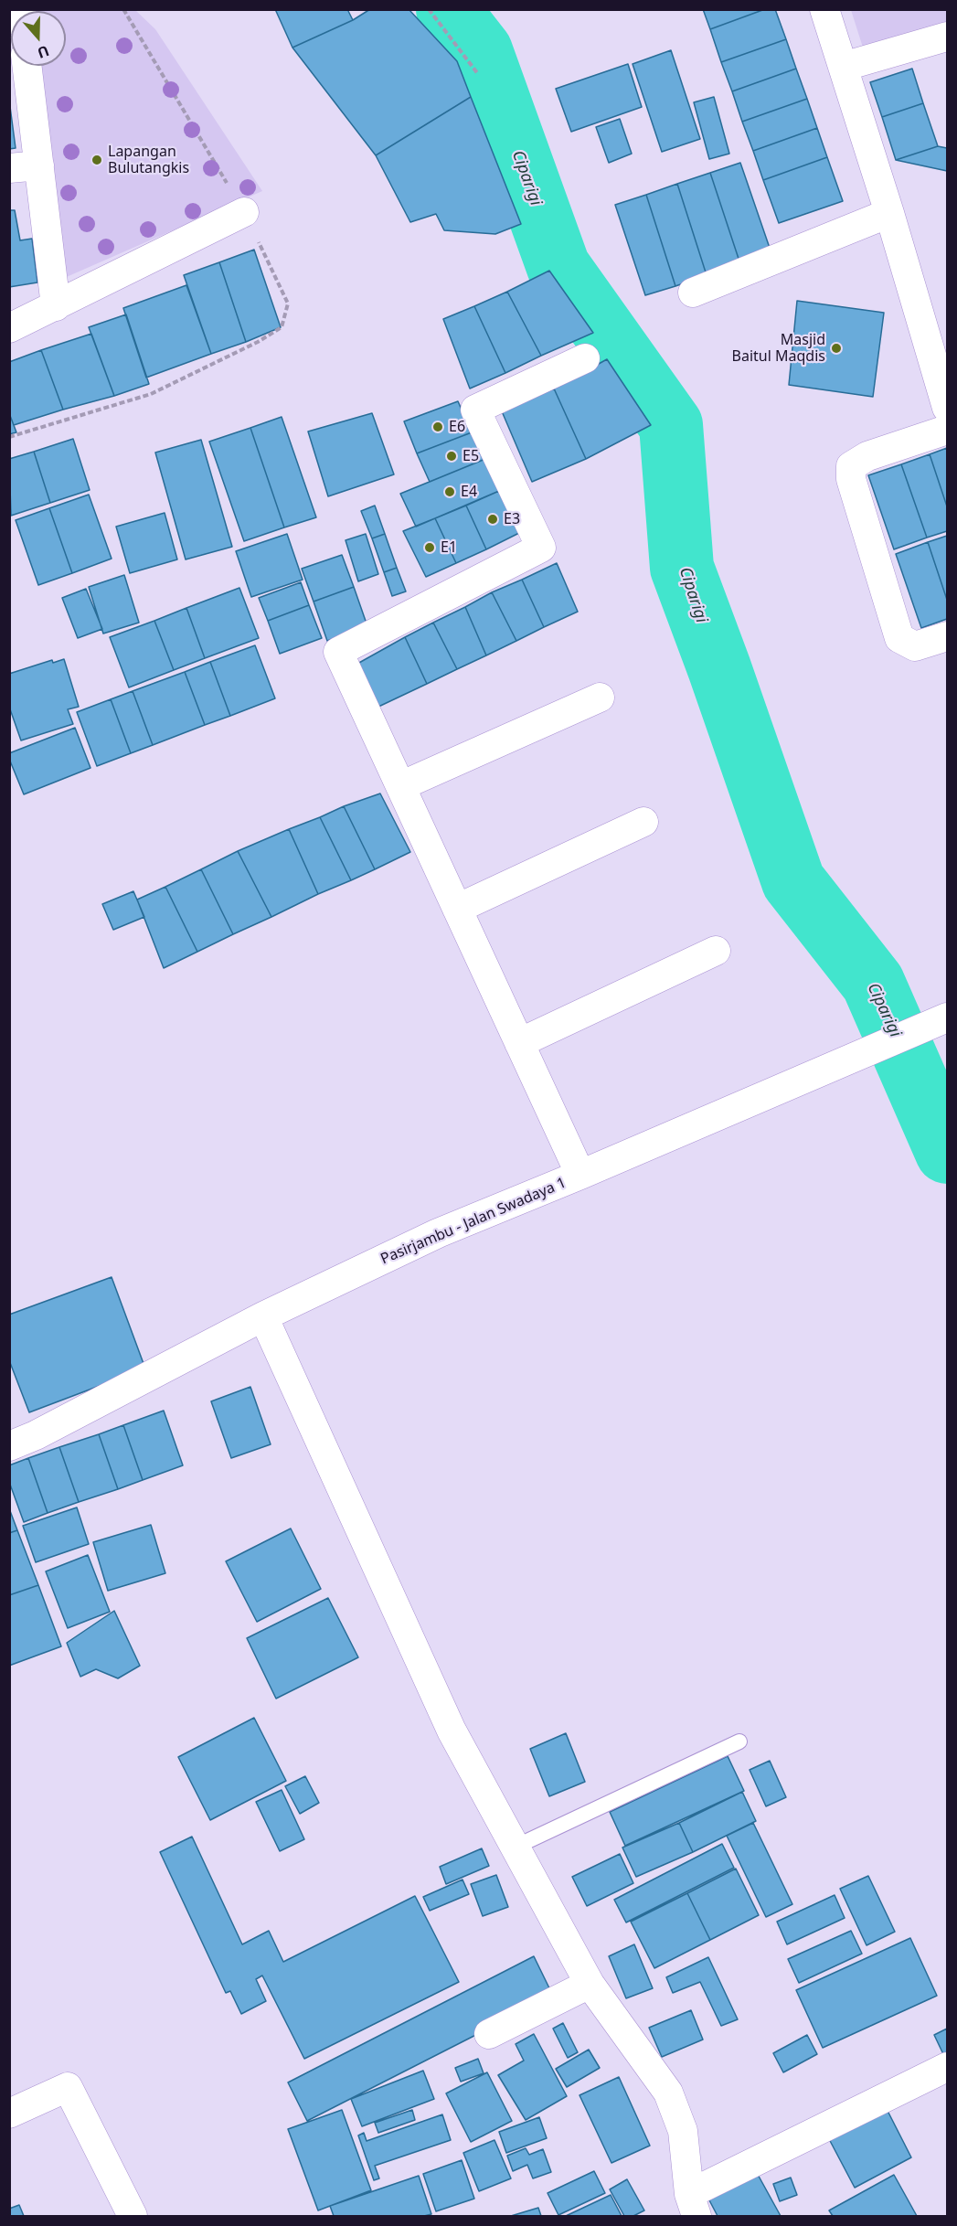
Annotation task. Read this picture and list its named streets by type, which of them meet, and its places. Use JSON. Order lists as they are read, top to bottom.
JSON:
{
  "streets": {
    "street": ["Pasirjambu - Jalan Swadaya 1"]
  },
  "water": ["Ciparigi"],
  "places": [
    "Lapangan Bulutangkis",
    "Masjid Baitul Maqdis",
    "E6",
    "E5",
    "E4",
    "E3",
    "E1"
  ],
  "north": "bottom"
}
